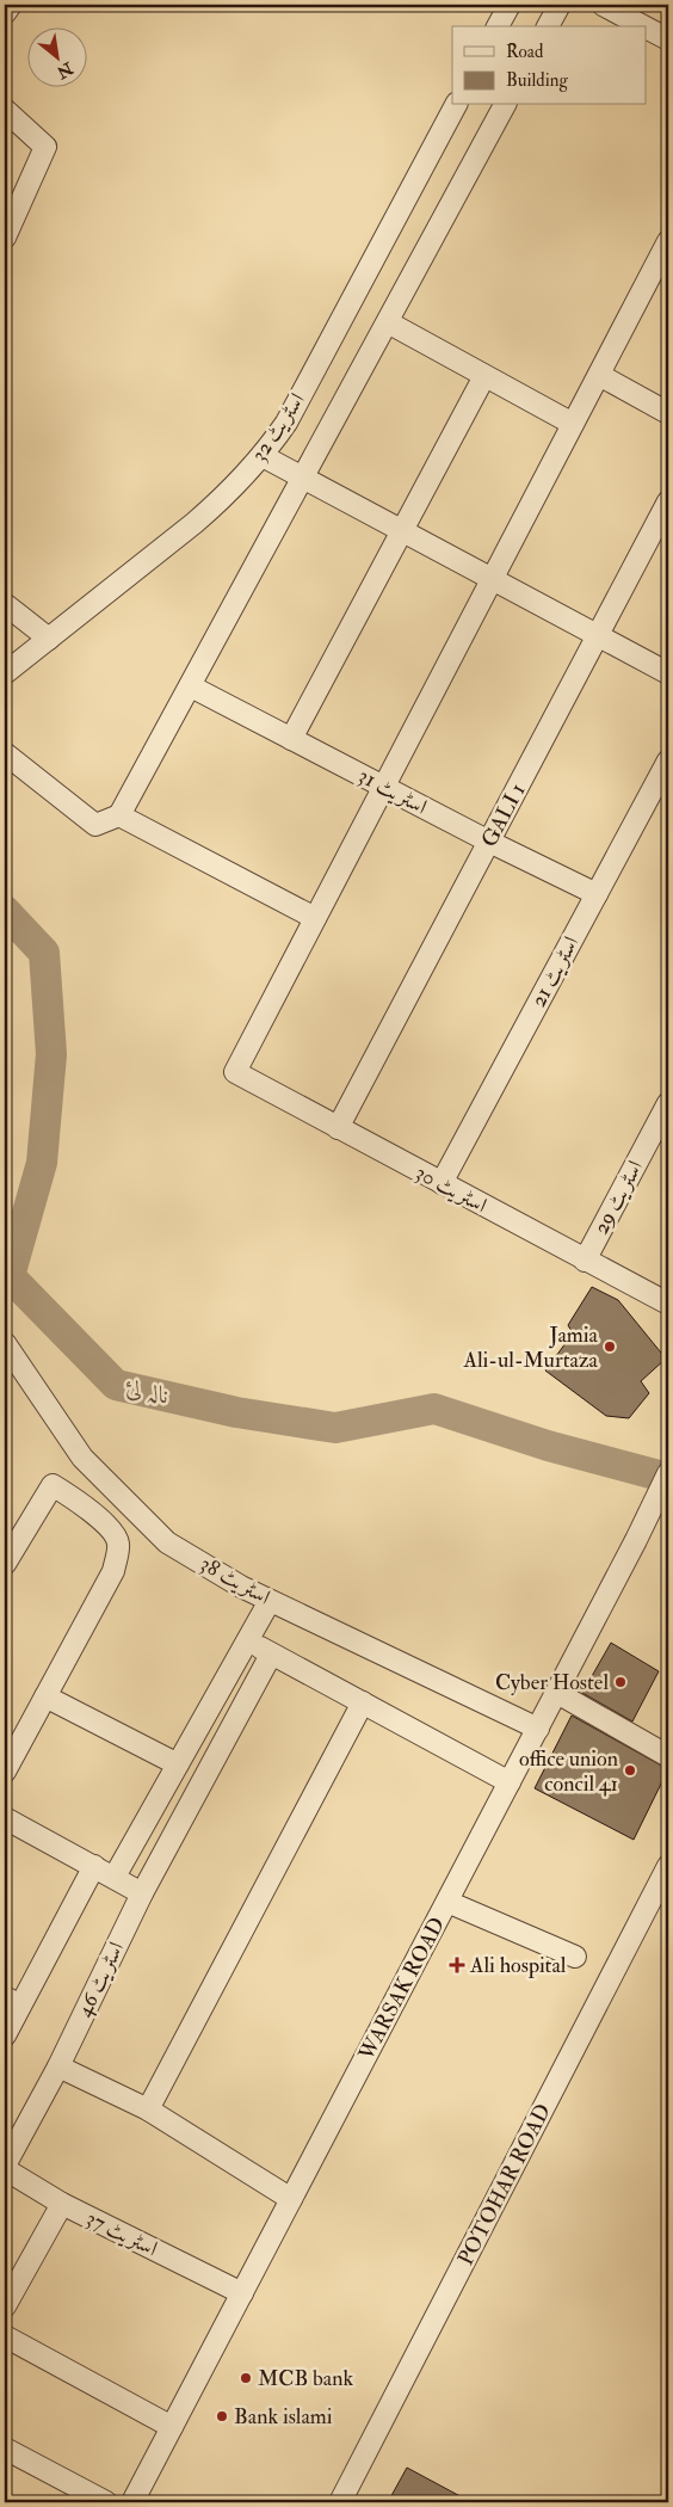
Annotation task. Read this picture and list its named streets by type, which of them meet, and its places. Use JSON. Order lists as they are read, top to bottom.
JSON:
{
  "streets": {
    "street": [
      "اسٹریٹ 32",
      "اسٹریٹ 31",
      "GALI 1",
      "اسٹریٹ 21",
      "اسٹریٹ 30",
      "اسٹریٹ 29",
      "اسٹریٹ 38",
      "اسٹریٹ 46",
      "WARSAK ROAD",
      "POTOHAR ROAD",
      "اسٹریٹ 37"
    ]
  },
  "crossings": [
    ["اسٹریٹ 31", "GALI 1"],
    ["اسٹریٹ 31", "اسٹریٹ 21"],
    ["GALI 1", "اسٹریٹ 30"],
    ["اسٹریٹ 21", "اسٹریٹ 30"],
    ["اسٹریٹ 30", "اسٹریٹ 29"],
    ["اسٹریٹ 38", "WARSAK ROAD"],
    ["اسٹریٹ 46", "اسٹریٹ 37"],
    ["WARSAK ROAD", "اسٹریٹ 37"]
  ],
  "water": ["نالہ لئ"],
  "places": {
    "other": [
      "Jamia Ali-ul-Murtaza",
      "Cyber Hostel",
      "office union concil 41",
      "MCB bank",
      "Bank islami"
    ],
    "health": ["Ali hospital"]
  },
  "legend": ["Road", "Building"],
  "north": "bottom right"
}
